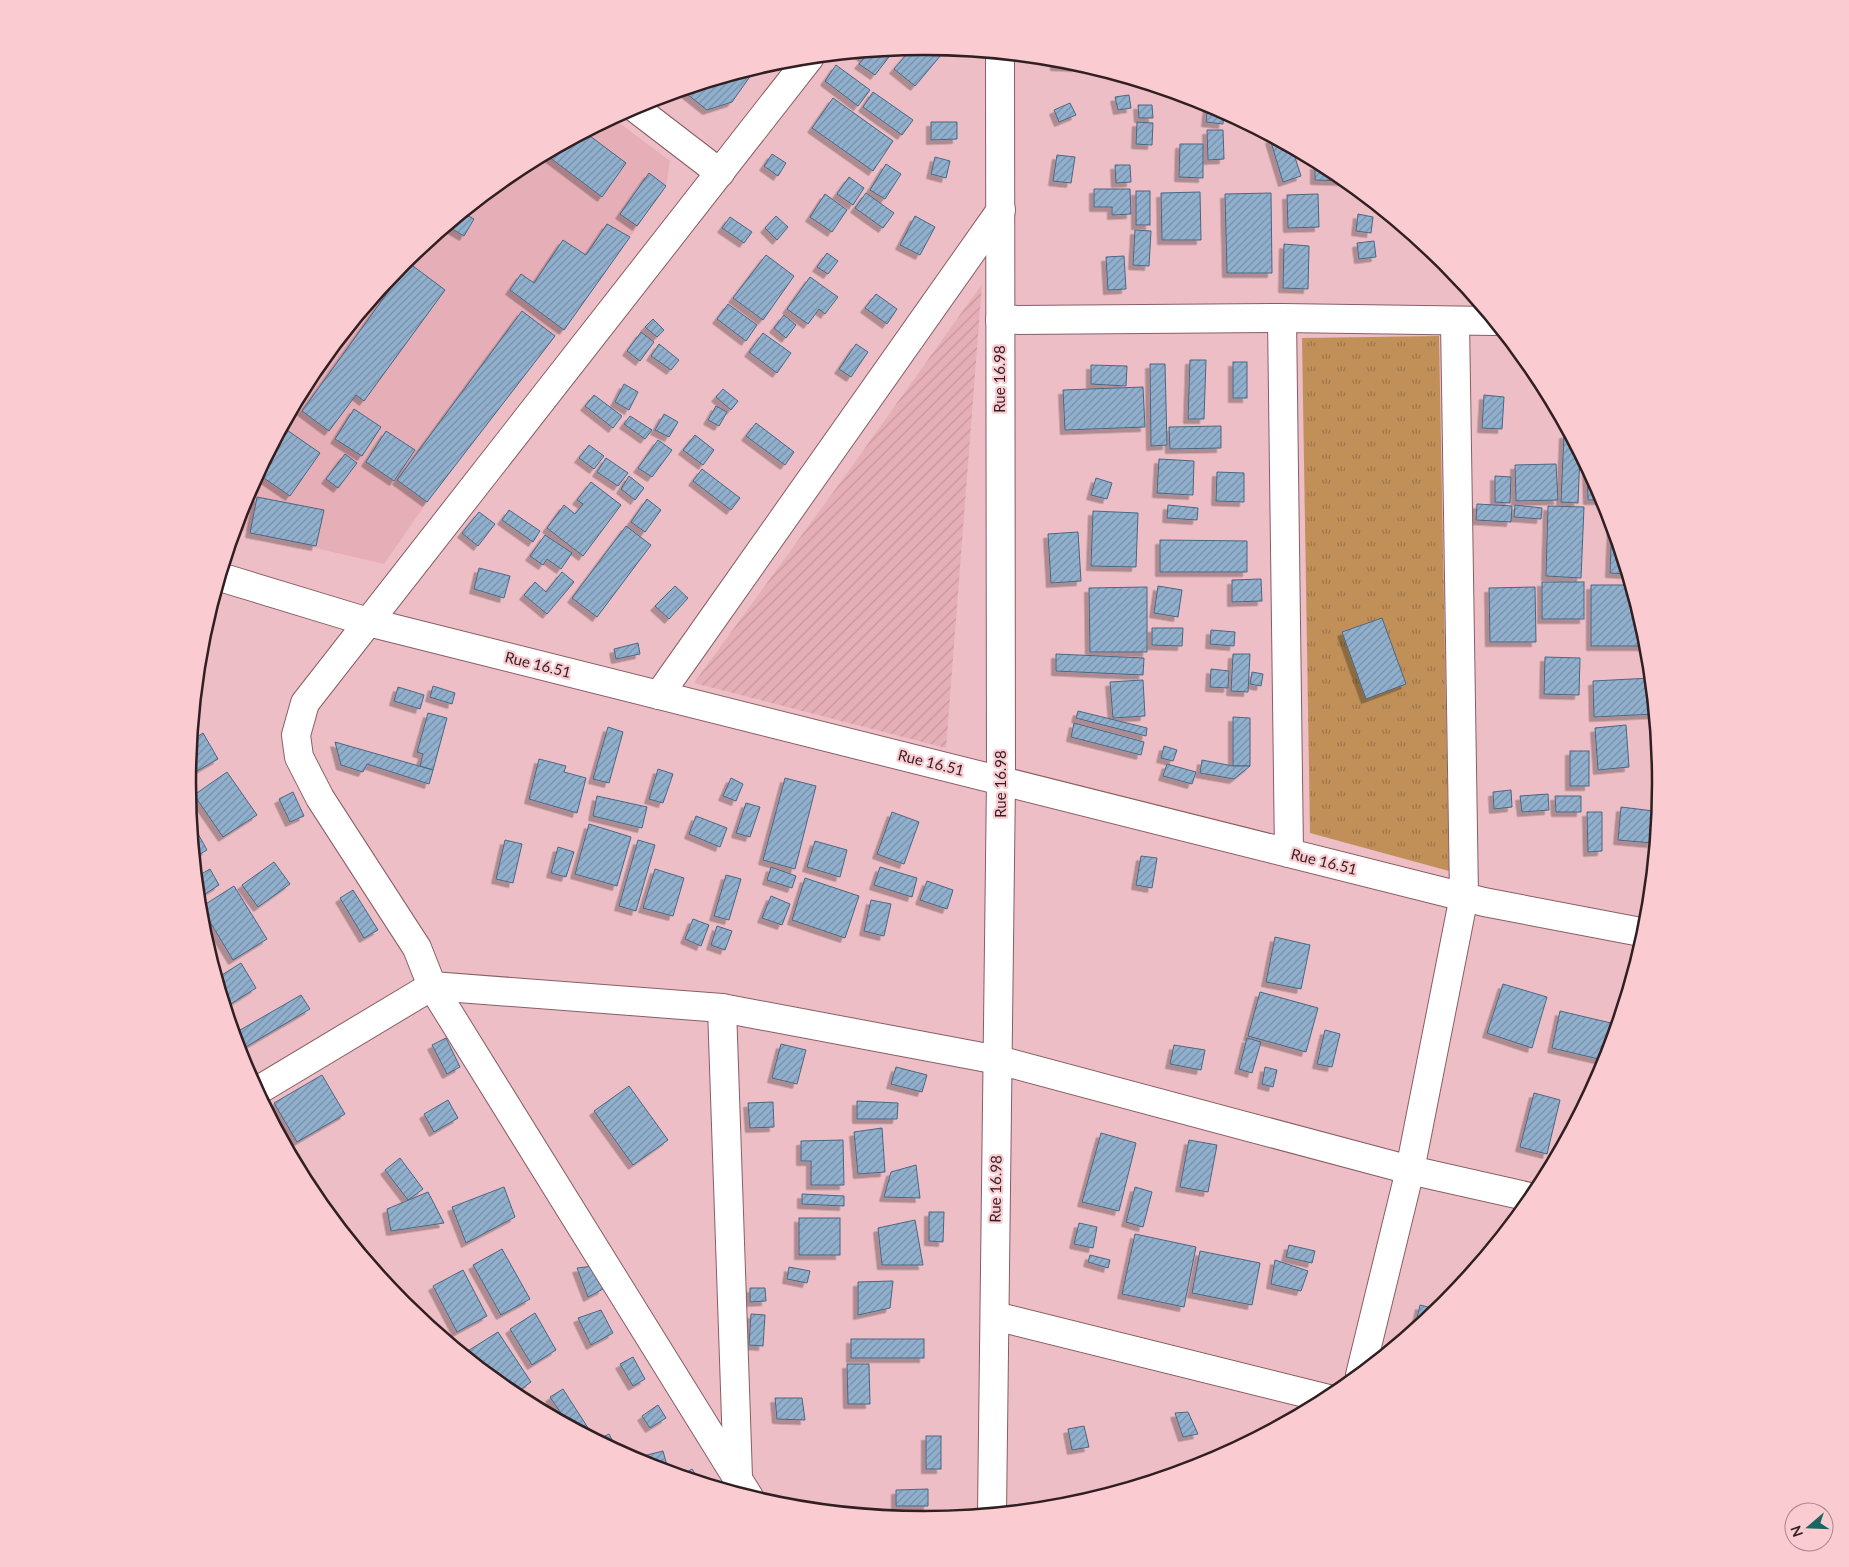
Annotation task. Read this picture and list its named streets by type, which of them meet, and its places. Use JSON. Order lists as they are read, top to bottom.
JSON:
{
  "streets": {
    "street": ["Rue 16.98", "Rue 16.51"]
  },
  "crossings": [
    ["Rue 16.98", "Rue 16.51"]
  ],
  "north": "left"
}
